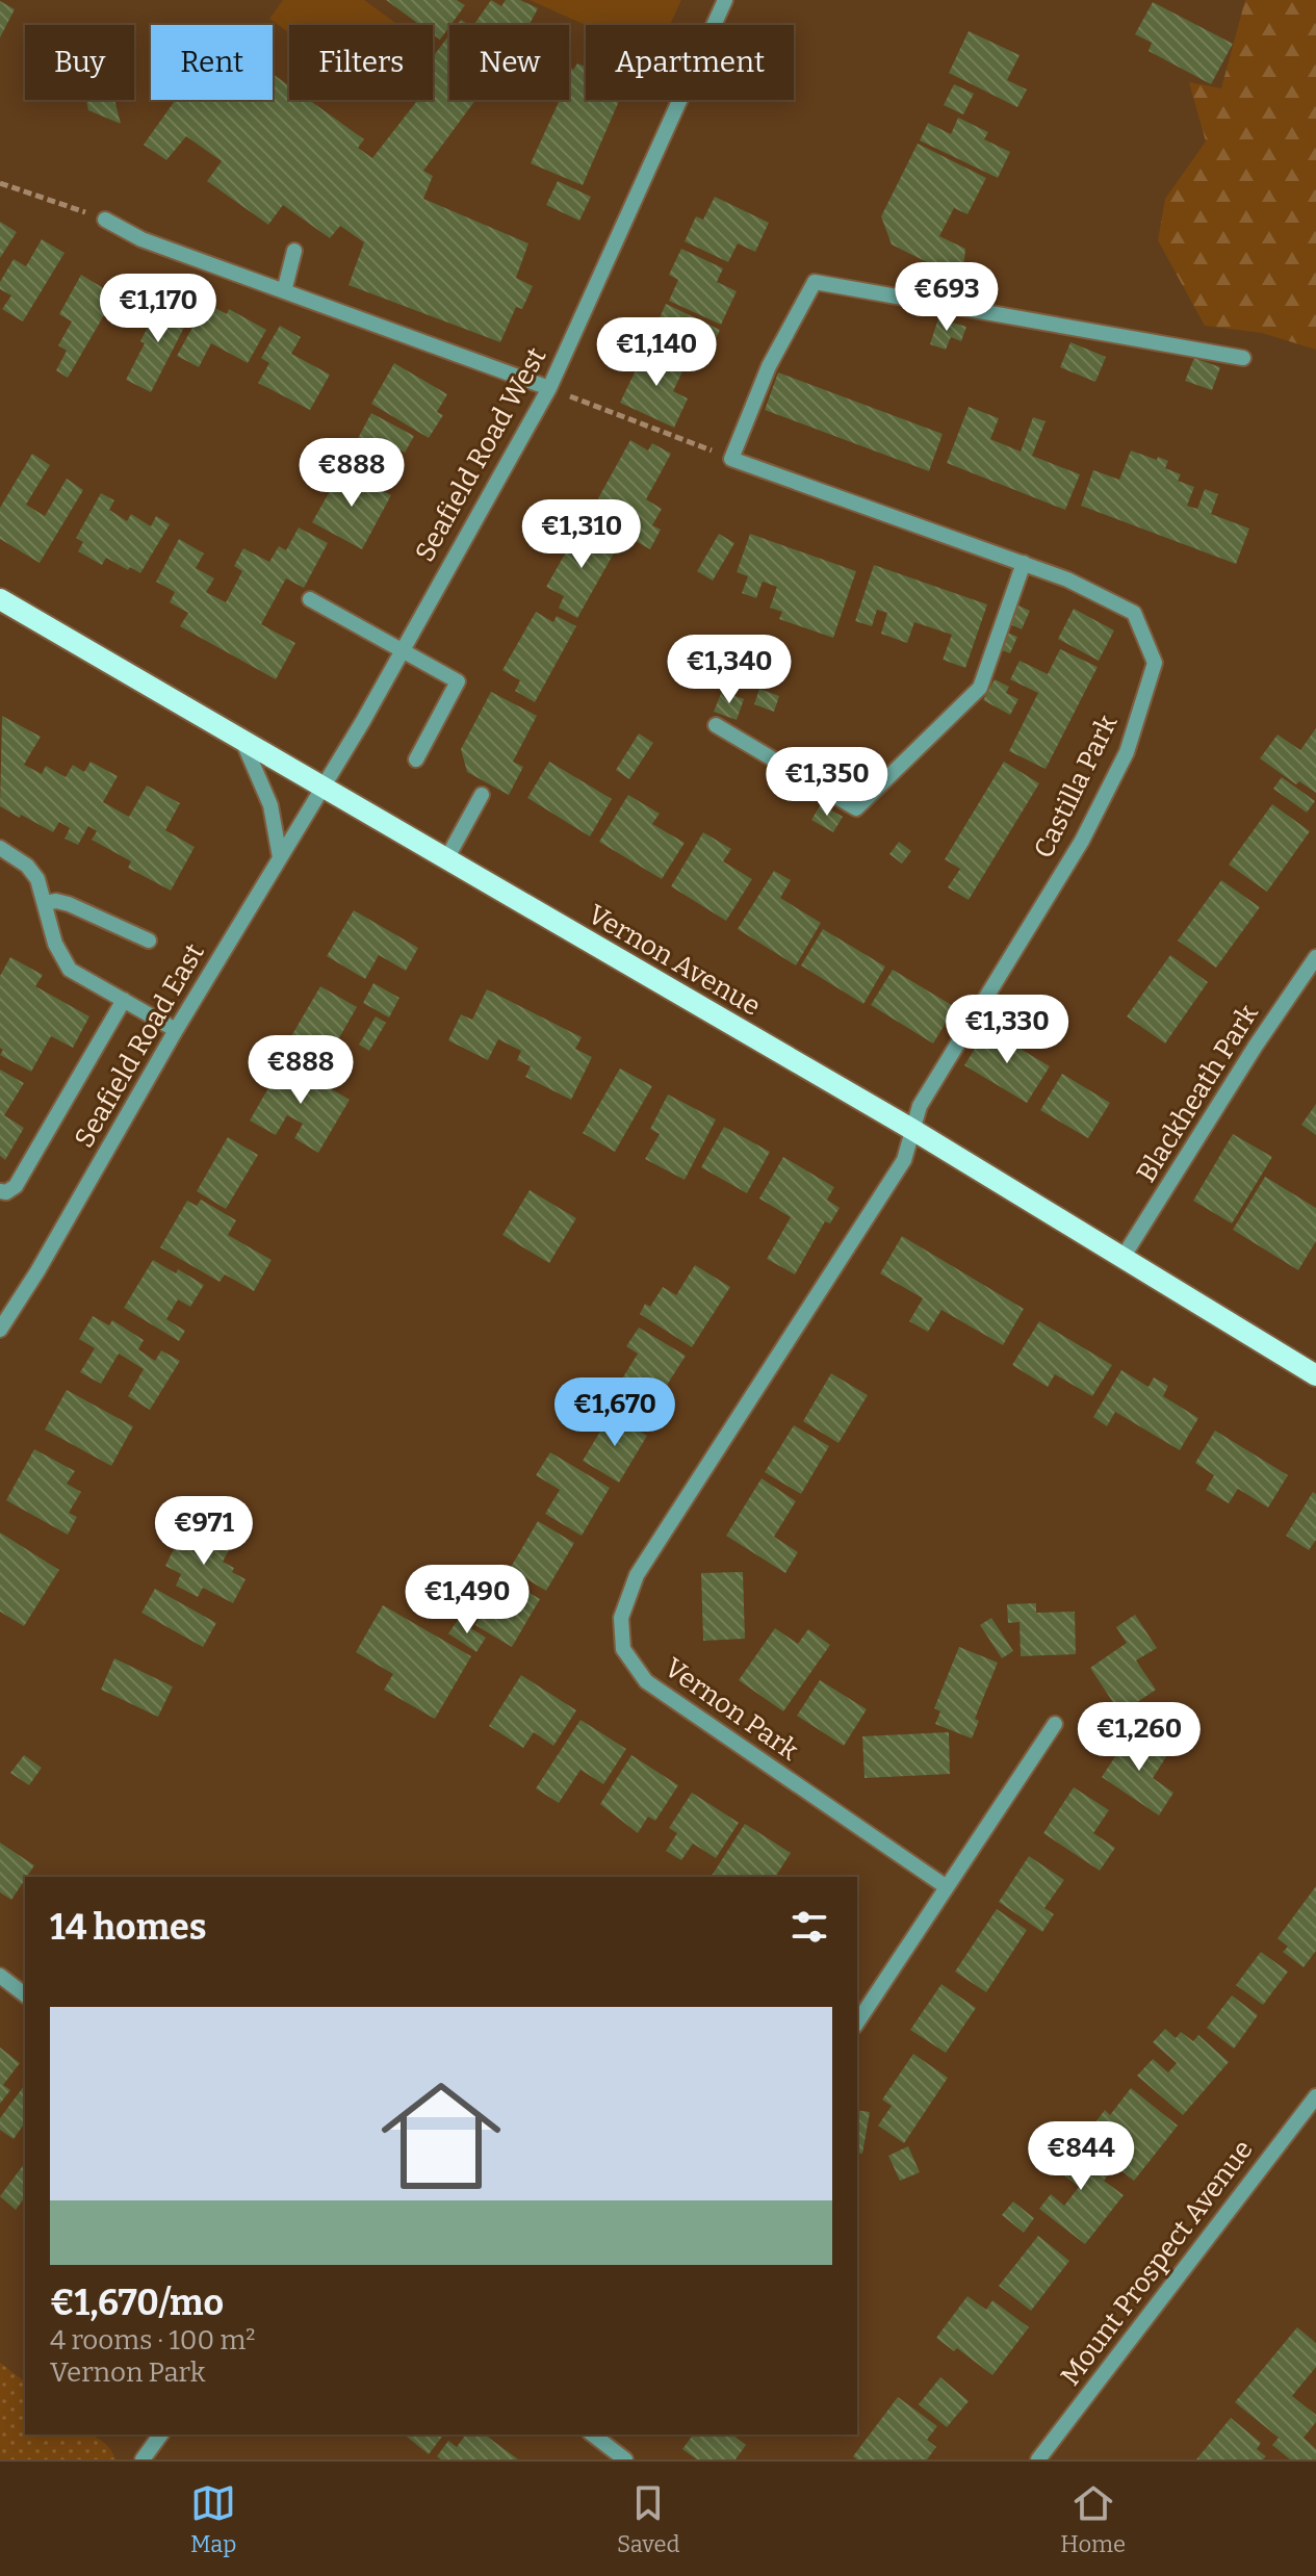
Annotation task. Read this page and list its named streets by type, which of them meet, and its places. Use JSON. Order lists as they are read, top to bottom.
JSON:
{
  "streets": {
    "main road": ["Vernon Avenue"],
    "street": [
      "Seafield Road West",
      "Castilla Park",
      "Seafield Road East",
      "Blackheath Park",
      "Vernon Park",
      "Mount Prospect Avenue"
    ]
  },
  "crossings": [
    ["Seafield Road West", "Vernon Avenue"],
    ["Seafield Road West", "Seafield Road East"],
    ["Castilla Park", "Vernon Avenue"],
    ["Castilla Park", "Vernon Park"],
    ["Vernon Avenue", "Seafield Road East"],
    ["Vernon Avenue", "Blackheath Park"],
    ["Vernon Avenue", "Vernon Park"]
  ],
  "page": {
    "chip": [
      "Buy",
      "Rent",
      "Filters",
      "New",
      "Apartment"
    ],
    "price": [
      "€693",
      "€1,170",
      "€1,140",
      "€888",
      "€1,310",
      "€1,340",
      "€1,350",
      "€1,330",
      "€888",
      "€1,670",
      "€971",
      "€1,490",
      "€1,260",
      "€844"
    ],
    "heading": "14 homes",
    "list": [
      {
        "name": "€1,670/mo",
        "note": "4 rooms · 100 m² · Vernon Park"
      }
    ],
    "tabs": ["Map", "Saved", "Home"]
  }
}
